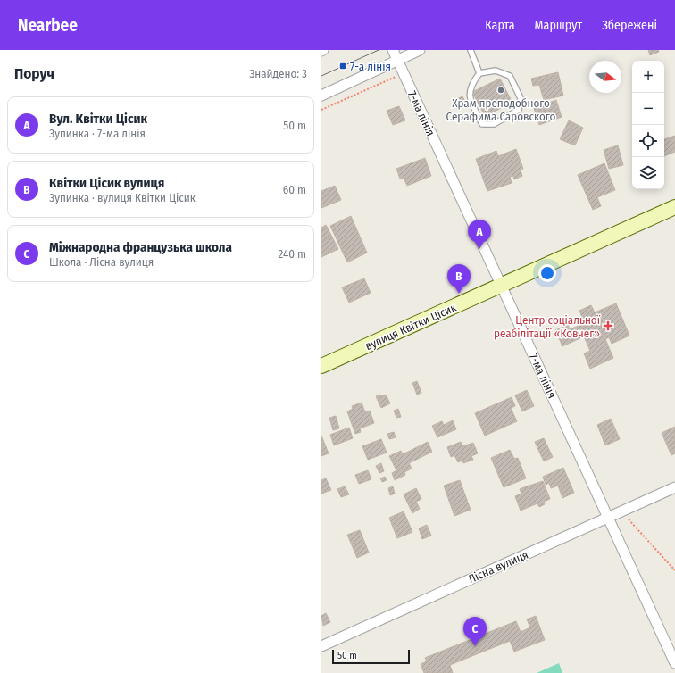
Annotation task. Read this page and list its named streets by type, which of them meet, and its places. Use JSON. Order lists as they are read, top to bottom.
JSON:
{
  "streets": {
    "street": ["7-ма лінія", "вулиця Квітки Цісик", "Лісна вулиця"]
  },
  "crossings": [
    ["7-ма лінія", "вулиця Квітки Цісик"],
    ["7-ма лінія", "Лісна вулиця"]
  ],
  "places": {
    "transit": ["7-а лінія"],
    "other": ["Храм преподобного Серафима Саровского"],
    "health": ["Центр соціальної реабілітації «Ковчег»"]
  },
  "scale_bar": "50 m",
  "north": "right",
  "page": {
    "header": "Nearbee",
    "nav": ["Карта", "Маршрут", "Збережені"],
    "heading": ["Поруч", "Знайдено: 3"],
    "map_buttons": ["+", "−"],
    "list": [
      {
        "mark": "A",
        "name": "Вул. Квітки Цісик",
        "note": "Зупинка · 7-ма лінія",
        "value": "50 m"
      },
      {
        "mark": "B",
        "name": "Квітки Цісик вулиця",
        "note": "Зупинка · вулиця Квітки Цісик",
        "value": "60 m"
      },
      {
        "mark": "C",
        "name": "Міжнародна французька школа",
        "note": "Школа · Лісна вулиця",
        "value": "240 m"
      }
    ],
    "pins": ["A", "B", "C"],
    "scale": "50 m"
  }
}
